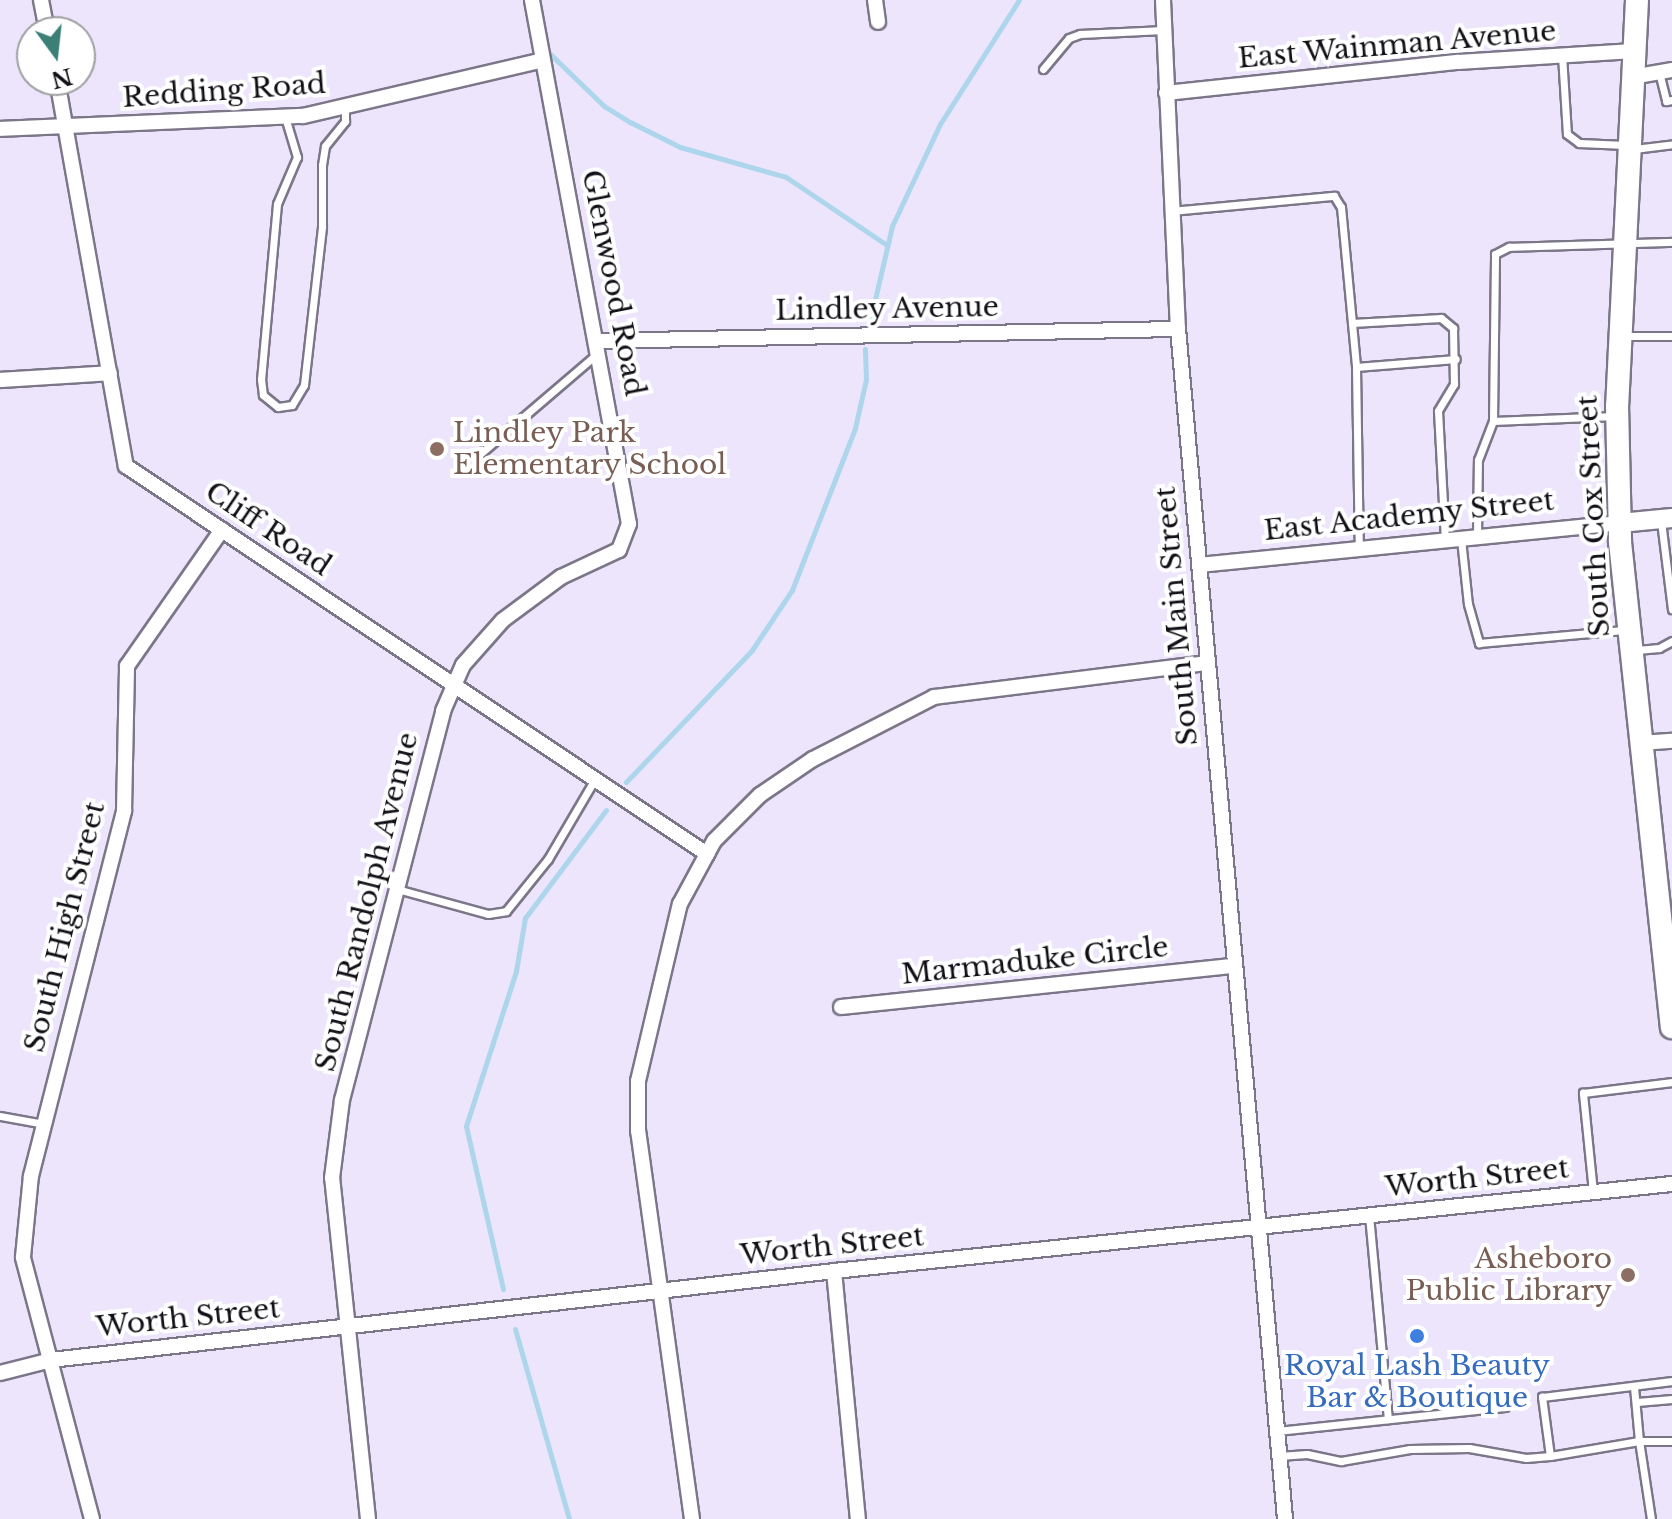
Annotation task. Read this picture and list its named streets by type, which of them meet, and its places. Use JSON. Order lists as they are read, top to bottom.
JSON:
{
  "streets": {
    "main road": ["South Cox Street"],
    "street": [
      "East Wainman Avenue",
      "Redding Road",
      "Glenwood Road",
      "Lindley Avenue",
      "East Academy Street",
      "Cliff Road",
      "South Main Street",
      "South Randolph Avenue",
      "South High Street",
      "Marmaduke Circle",
      "Worth Street"
    ]
  },
  "crossings": [
    ["East Wainman Avenue", "South Cox Street"],
    ["East Wainman Avenue", "South Main Street"],
    ["Redding Road", "Glenwood Road"],
    ["Redding Road", "Cliff Road"],
    ["Glenwood Road", "Lindley Avenue"],
    ["Glenwood Road", "South Randolph Avenue"],
    ["Lindley Avenue", "South Main Street"],
    ["East Academy Street", "South Cox Street"],
    ["East Academy Street", "South Main Street"],
    ["Cliff Road", "South Randolph Avenue"],
    ["Cliff Road", "South High Street"],
    ["South Main Street", "Marmaduke Circle"],
    ["South Main Street", "Worth Street"],
    ["South Randolph Avenue", "Worth Street"],
    ["South High Street", "Worth Street"]
  ],
  "places": ["Lindley Park Elementary School", "Asheboro Public Library", "Royal Lash Beauty Bar & Boutique"],
  "north": "bottom"
}
